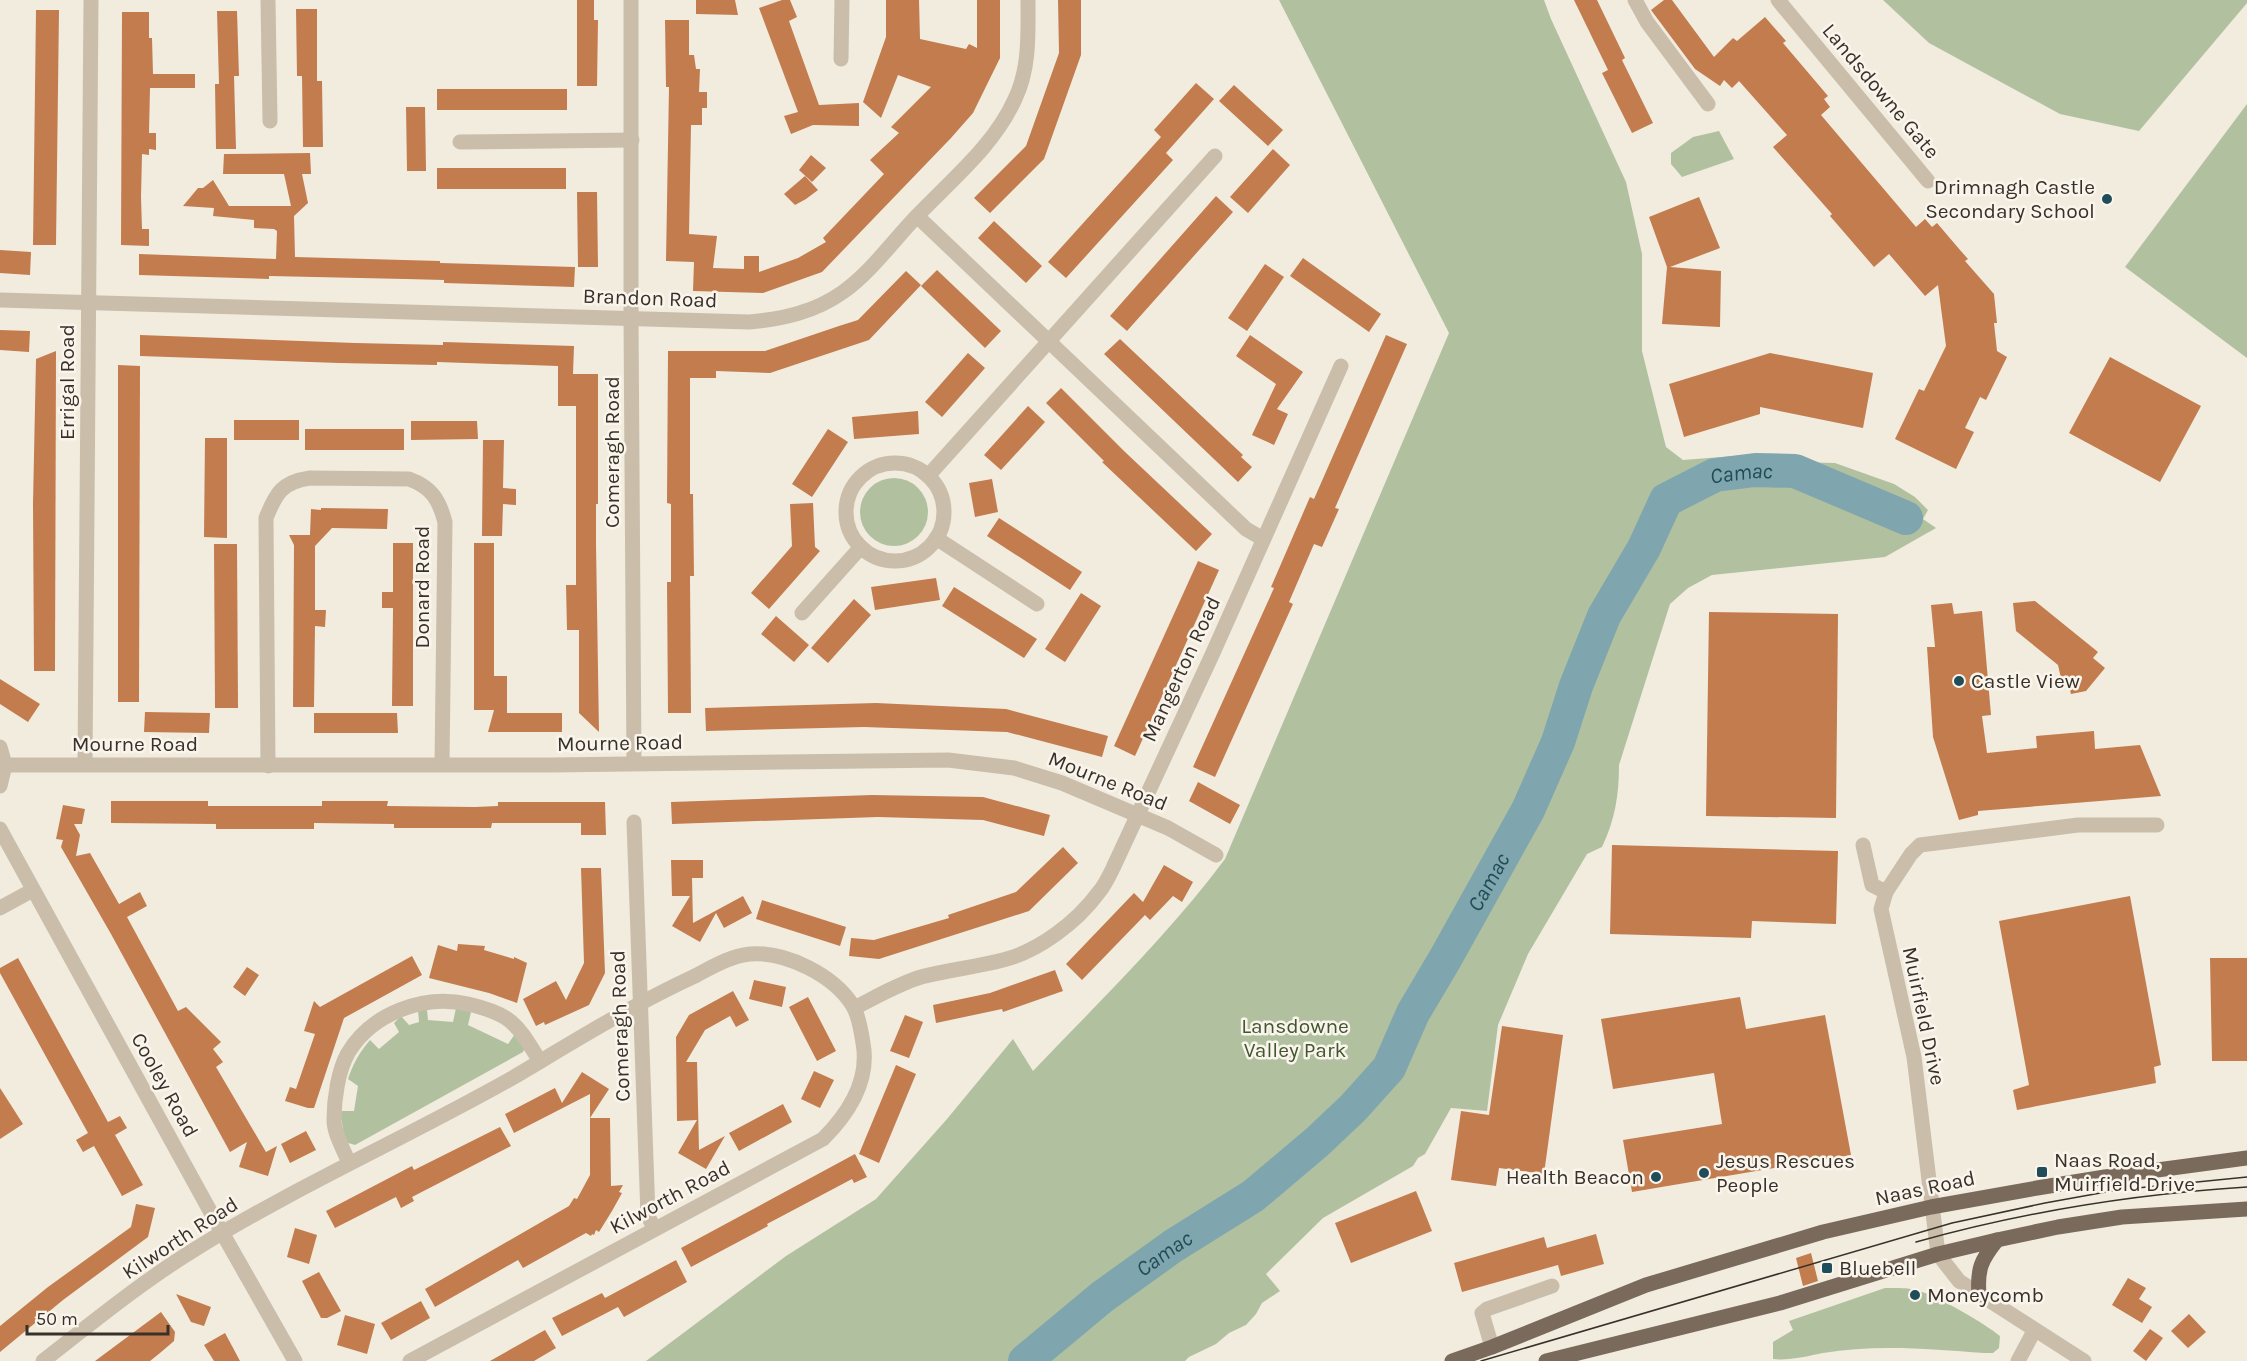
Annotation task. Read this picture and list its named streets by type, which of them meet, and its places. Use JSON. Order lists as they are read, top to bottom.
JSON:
{
  "streets": {
    "main road": ["Naas Road"],
    "street": [
      "Landsdowne Gate",
      "Brandon Road",
      "Errigal Road",
      "Comeragh Road",
      "Donard Road",
      "Mangerton Road",
      "Mourne Road",
      "Muirfield Drive",
      "Cooley Road",
      "Kilworth Road"
    ]
  },
  "crossings": [
    ["Brandon Road", "Errigal Road"],
    ["Brandon Road", "Comeragh Road"],
    ["Errigal Road", "Mourne Road"],
    ["Comeragh Road", "Mourne Road"],
    ["Comeragh Road", "Kilworth Road"],
    ["Donard Road", "Mourne Road"],
    ["Mangerton Road", "Mourne Road"],
    ["Muirfield Drive", "Naas Road"],
    ["Cooley Road", "Kilworth Road"]
  ],
  "water": ["Camac"],
  "parks": ["Lansdowne Valley Park"],
  "places": {
    "other": [
      "Drimnagh Castle Secondary School",
      "Castle View",
      "Jesus Rescues People",
      "Health Beacon",
      "Moneycomb"
    ],
    "transit": ["Naas Road, Muirfield Drive", "Bluebell"]
  },
  "scale_bar": "50 m"
}
